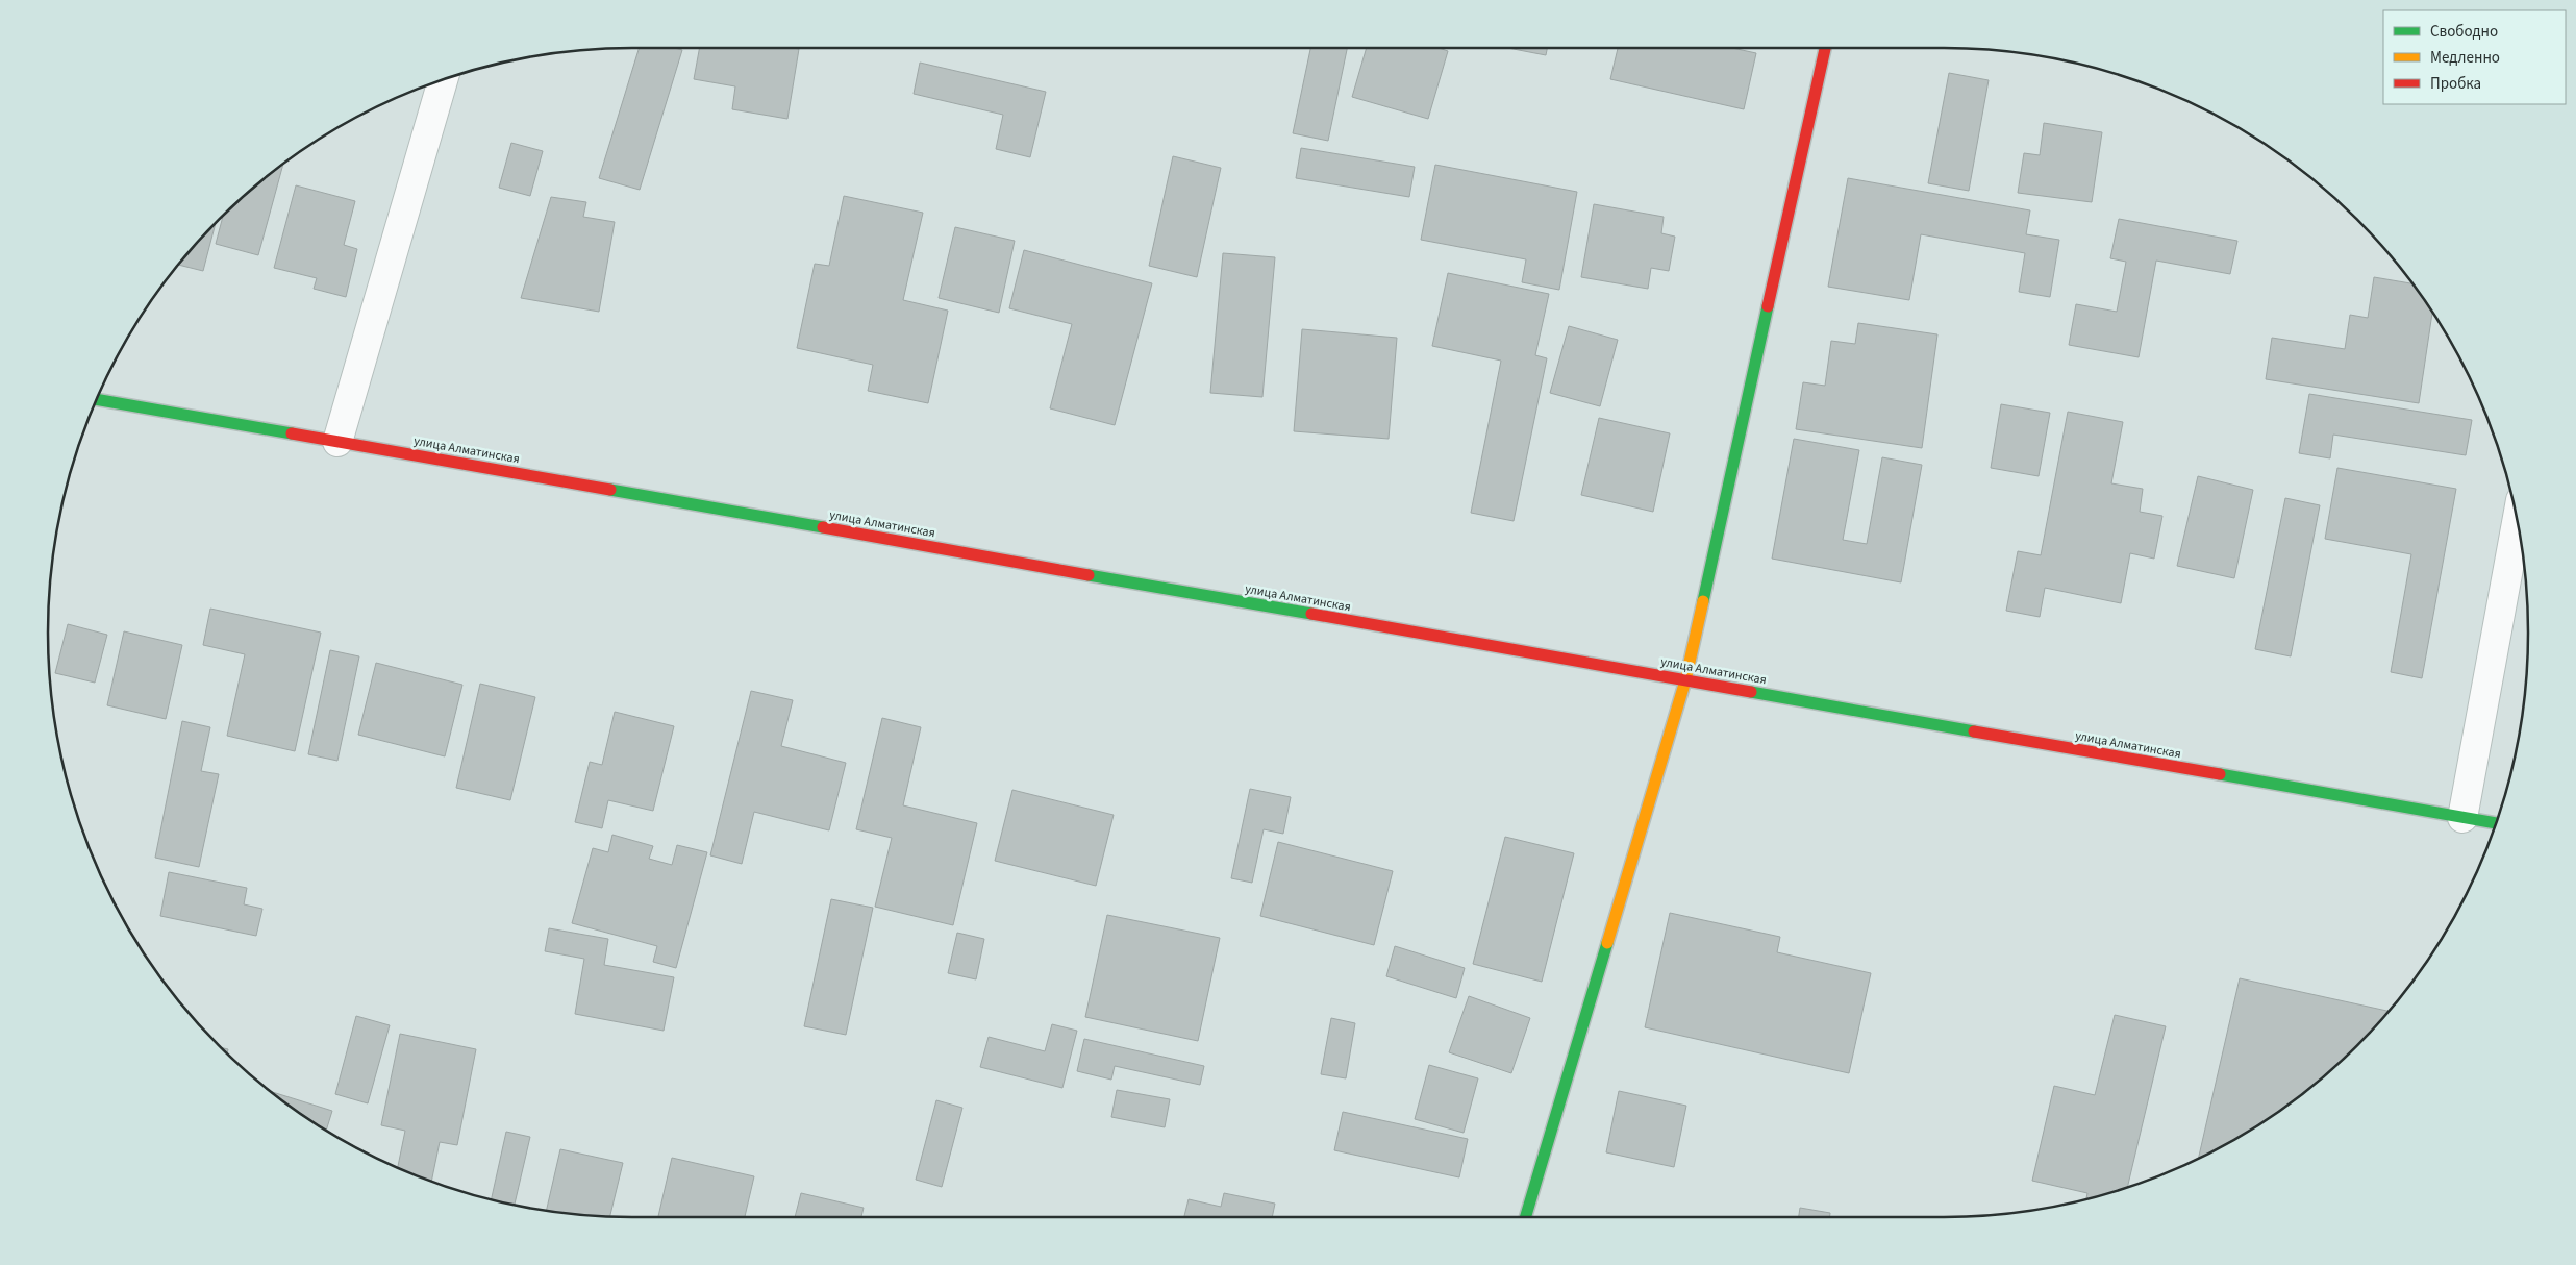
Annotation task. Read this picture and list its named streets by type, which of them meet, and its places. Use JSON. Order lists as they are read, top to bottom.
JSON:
{
  "streets": {
    "street": ["улица Алматинская"]
  },
  "legend": ["Свободно", "Медленно", "Пробка"]
}
